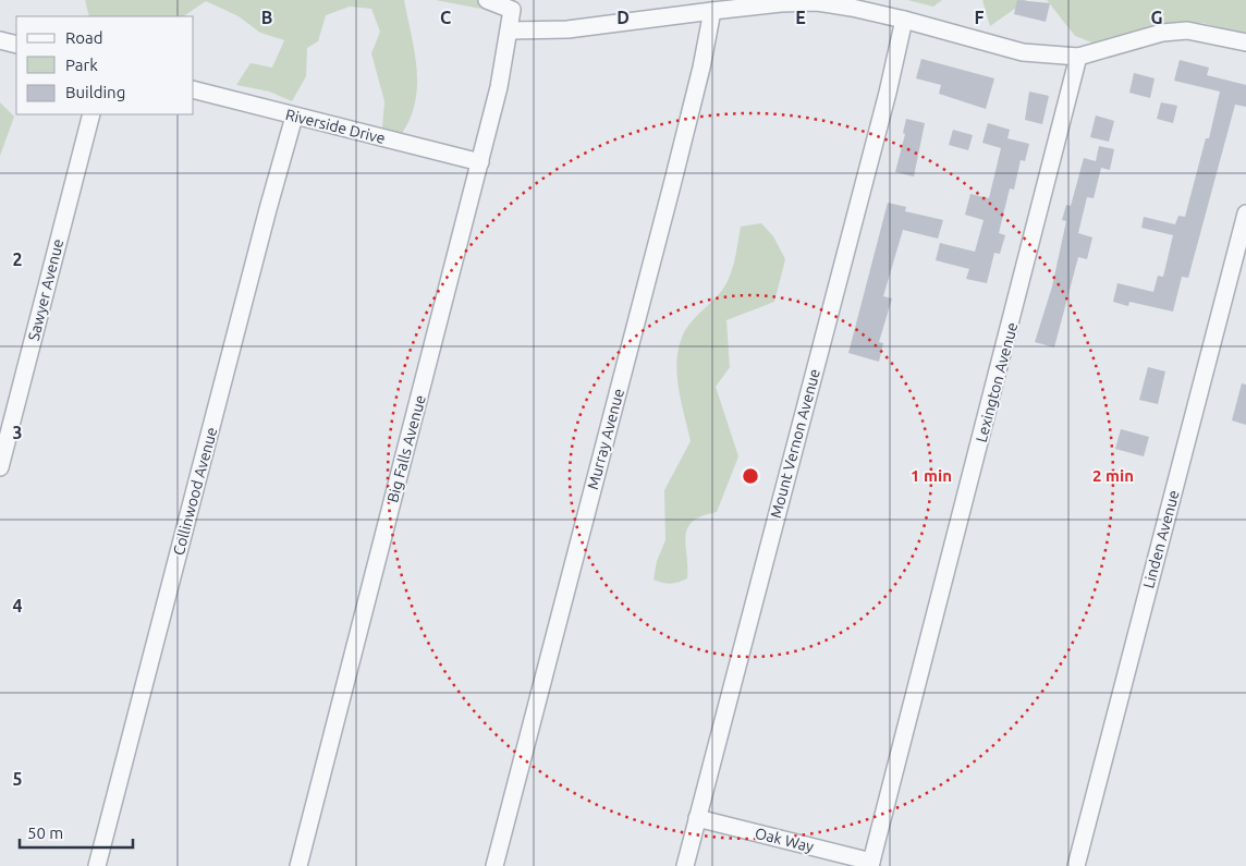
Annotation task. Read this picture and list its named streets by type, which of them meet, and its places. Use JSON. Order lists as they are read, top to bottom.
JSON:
{
  "streets": {
    "street": [
      "Riverside Drive",
      "Sawyer Avenue",
      "Lexington Avenue",
      "Murray Avenue",
      "Mount Vernon Avenue",
      "Big Falls Avenue",
      "Collinwood Avenue",
      "Linden Avenue",
      "Oak Way"
    ]
  },
  "crossings": [
    ["Riverside Drive", "Big Falls Avenue"],
    ["Riverside Drive", "Collinwood Avenue"],
    ["Lexington Avenue", "Oak Way"],
    ["Mount Vernon Avenue", "Oak Way"]
  ],
  "legend": ["Road", "Park", "Building"],
  "scale_bar": "50 m",
  "grid": {
    "columns": [
      "B",
      "C",
      "D",
      "E",
      "F",
      "G"
    ],
    "rows": [
      "2",
      "3",
      "4",
      "5"
    ]
  },
  "rings": ["1 min", "2 min"]
}
